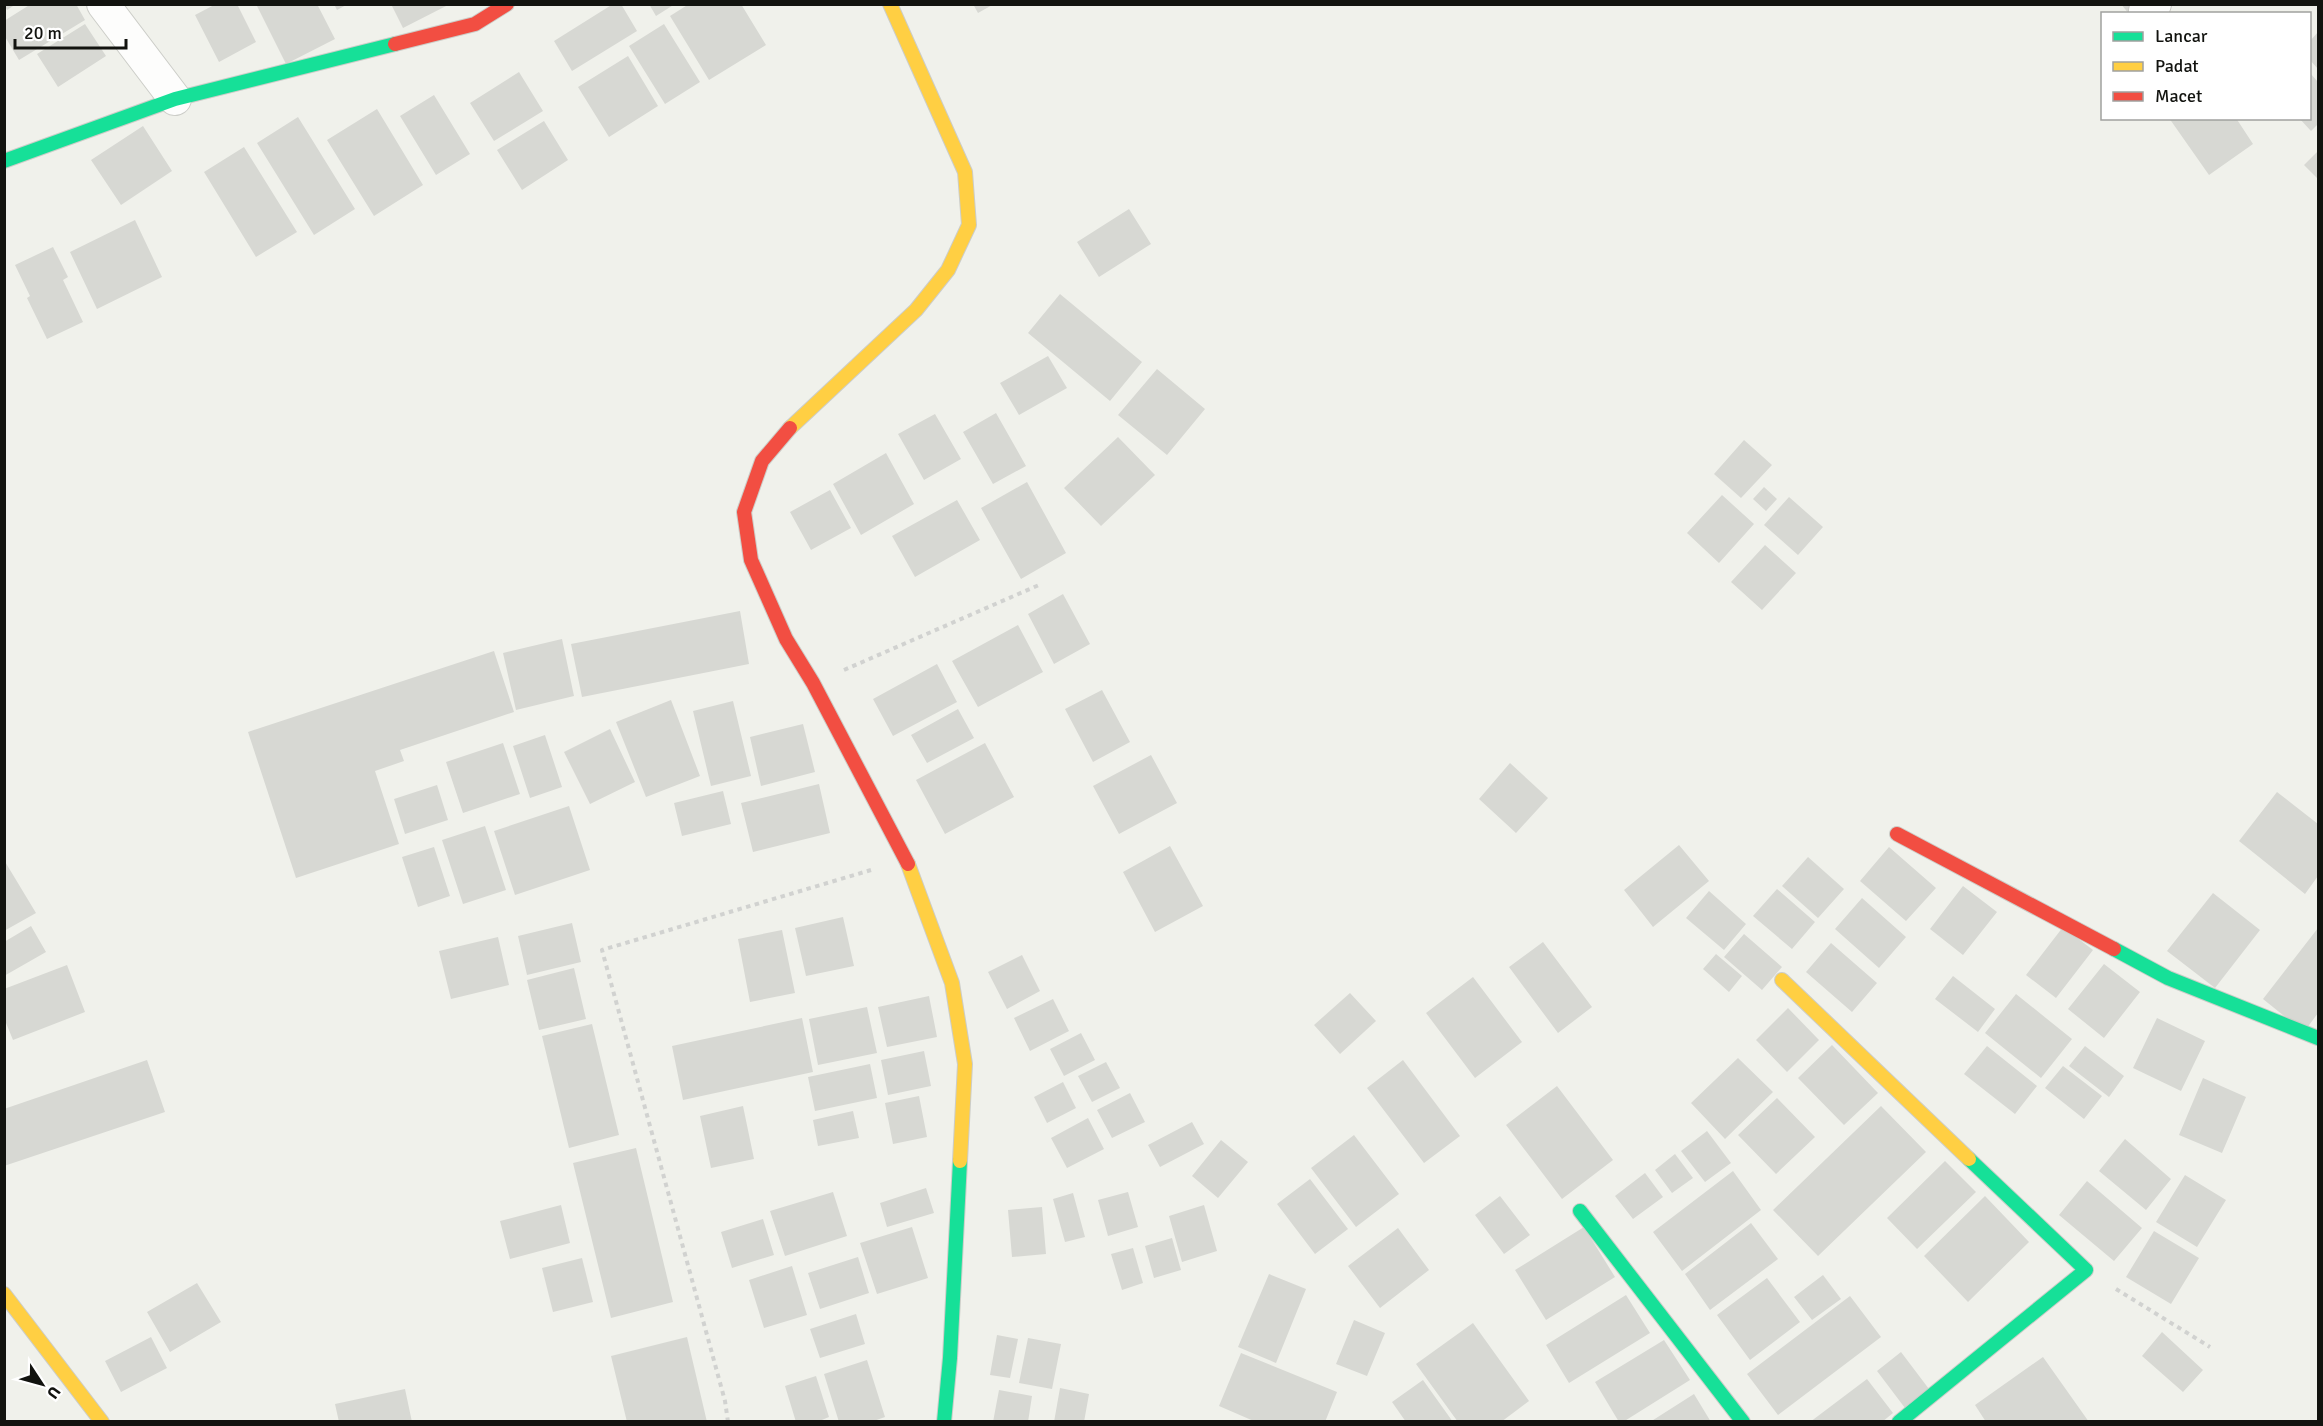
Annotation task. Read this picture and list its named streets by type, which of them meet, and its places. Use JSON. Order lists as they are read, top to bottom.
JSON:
{
  "legend": ["Lancar", "Padat", "Macet"],
  "scale_bar": "20 m",
  "north": "bottom right"
}
